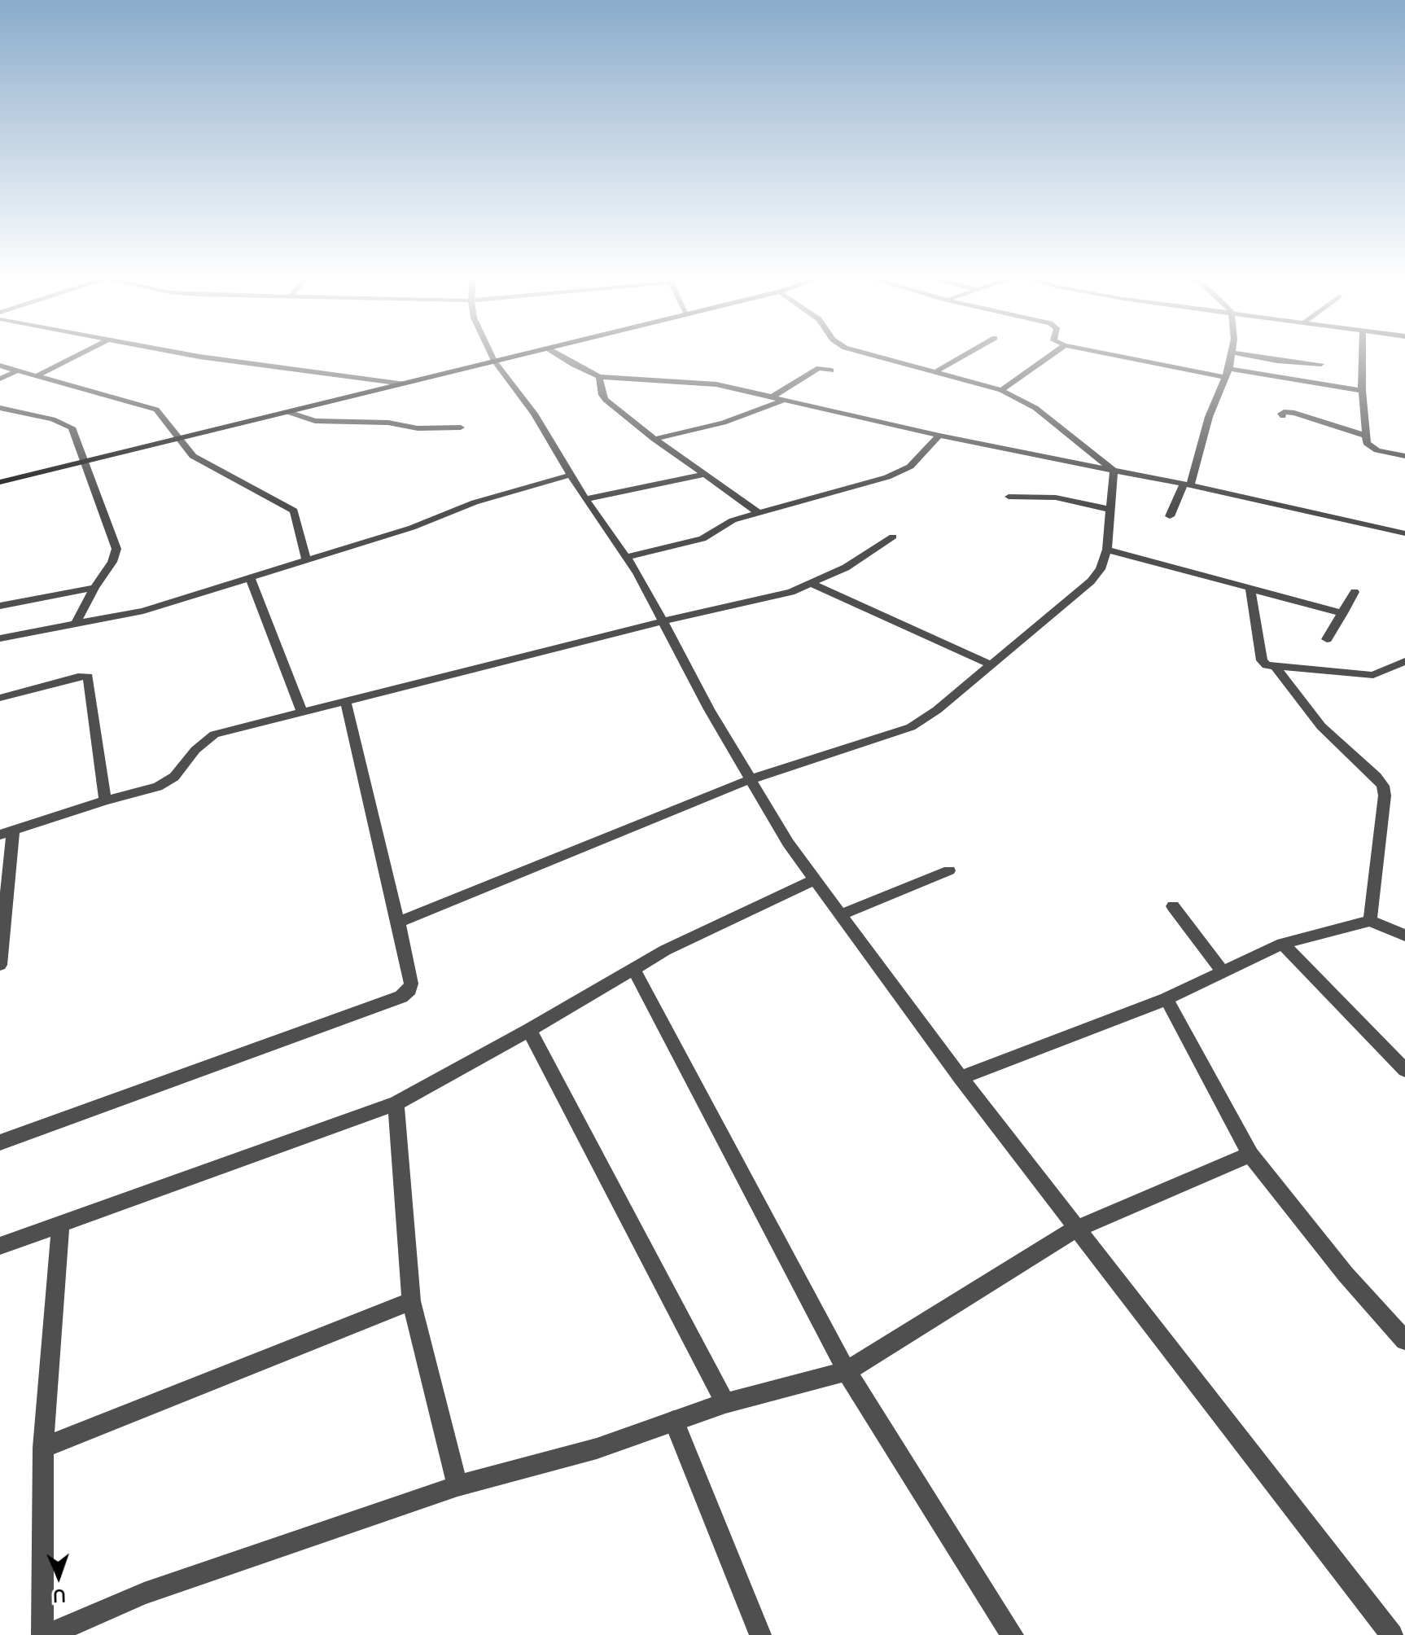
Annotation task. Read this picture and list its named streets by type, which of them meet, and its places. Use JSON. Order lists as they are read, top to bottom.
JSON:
{
  "north": "bottom"
}
